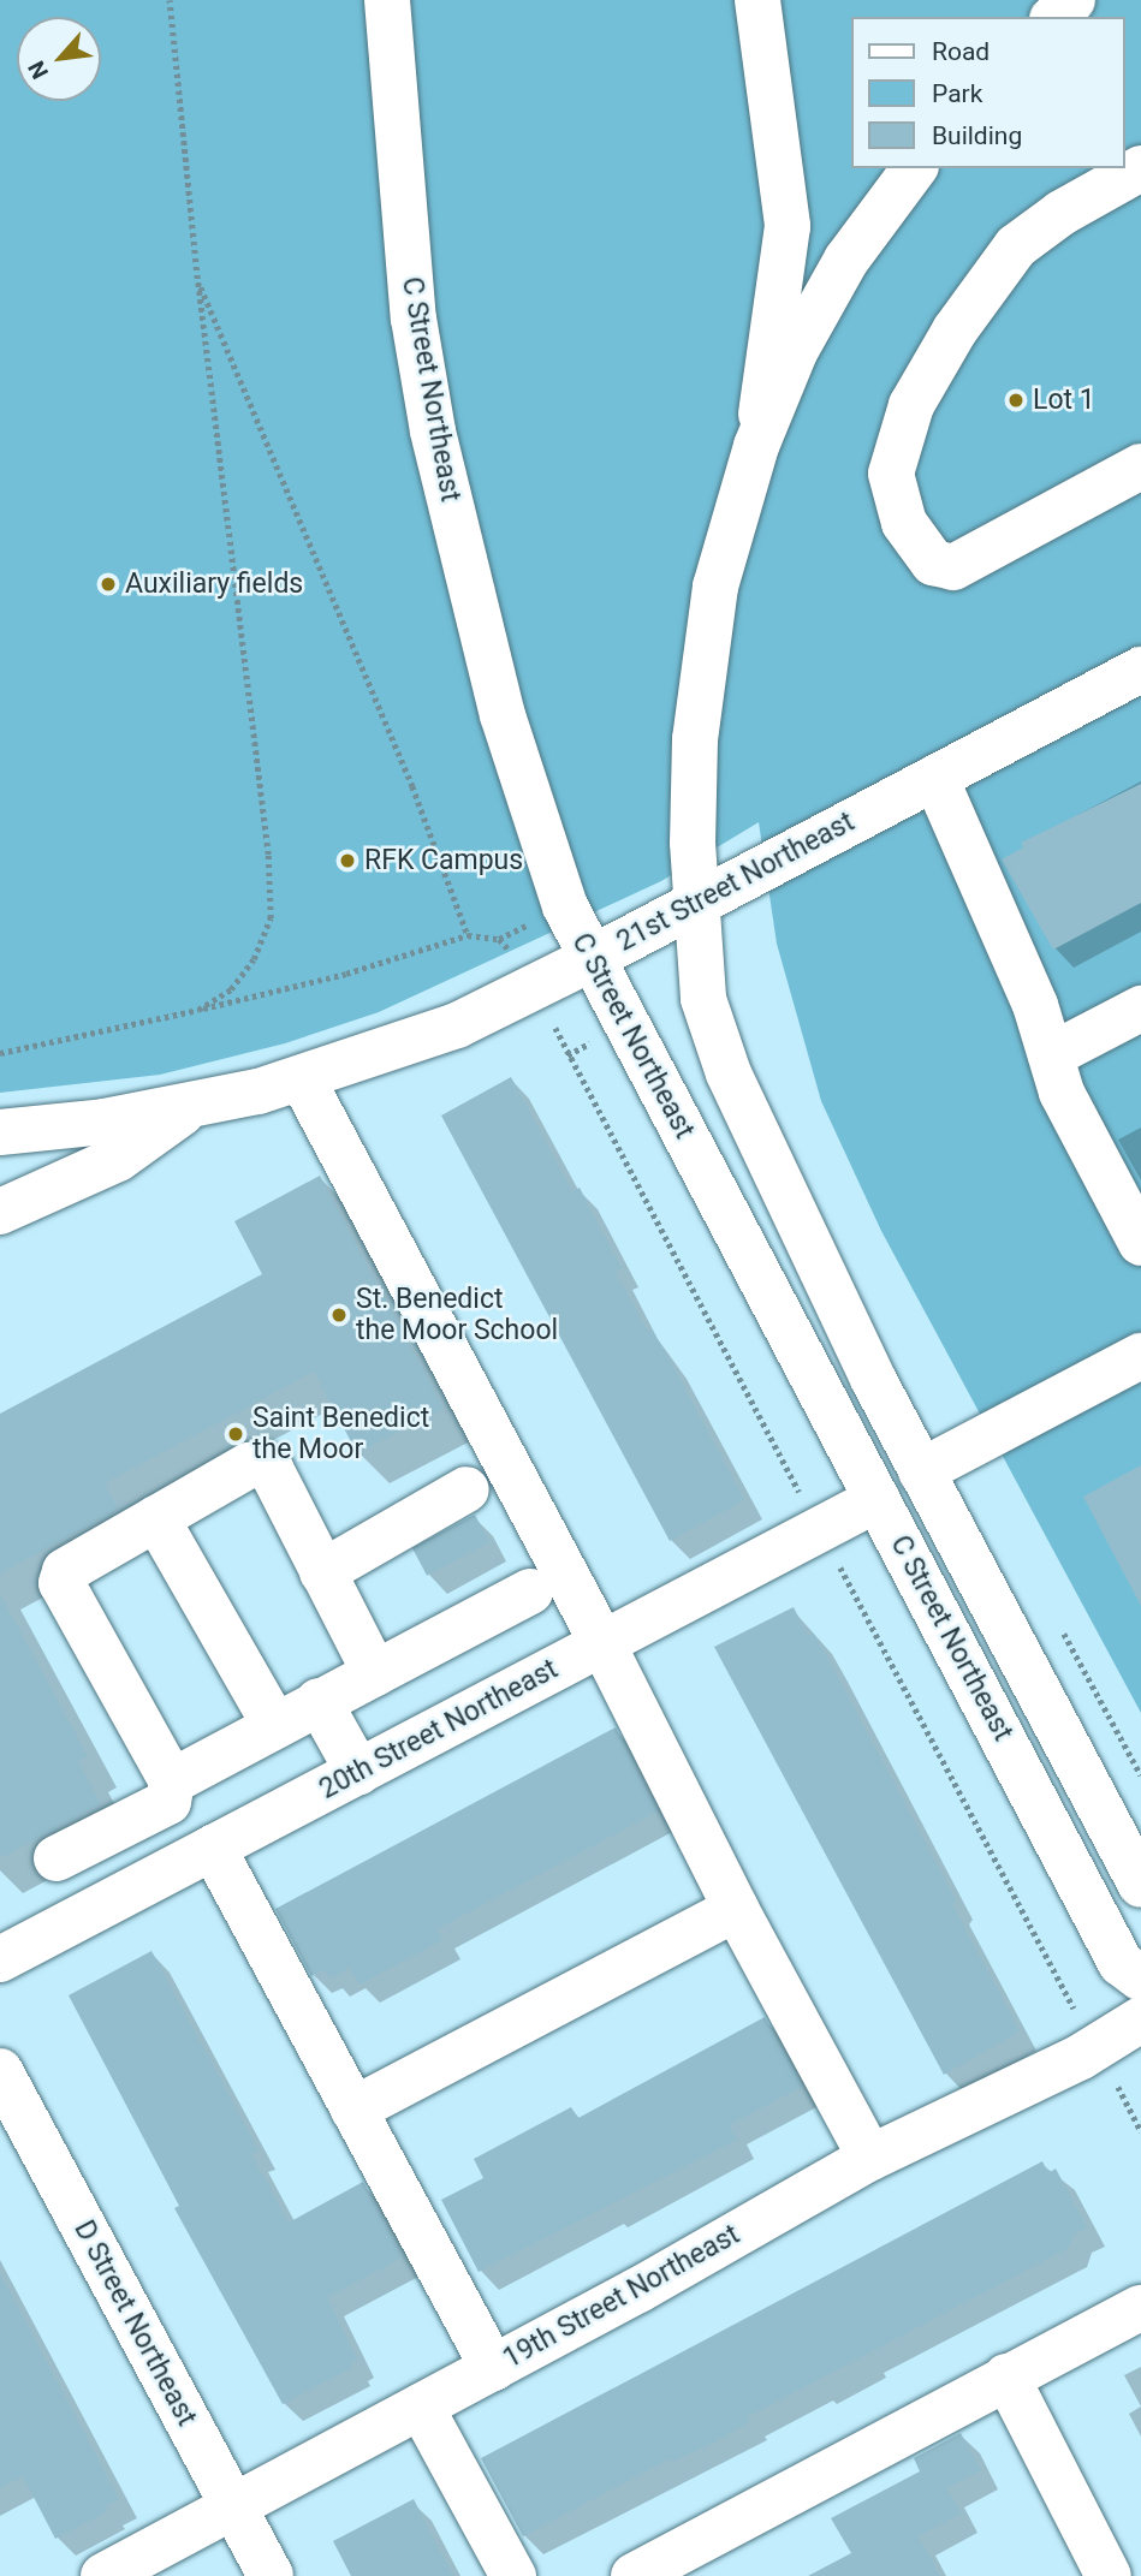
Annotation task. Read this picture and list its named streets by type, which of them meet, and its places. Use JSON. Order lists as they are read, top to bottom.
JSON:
{
  "streets": {
    "main road": [
      "C Street Northeast",
      "21st Street Northeast",
      "20th Street Northeast",
      "19th Street Northeast",
      "D Street Northeast"
    ]
  },
  "crossings": [
    ["C Street Northeast", "21st Street Northeast"],
    ["C Street Northeast", "20th Street Northeast"],
    ["19th Street Northeast", "D Street Northeast"]
  ],
  "places": [
    "Lot 1",
    "Auxiliary fields",
    "RFK Campus",
    "St. Benedict the Moor School",
    "Saint Benedict the Moor"
  ],
  "legend": ["Road", "Park", "Building"],
  "north": "bottom left"
}
